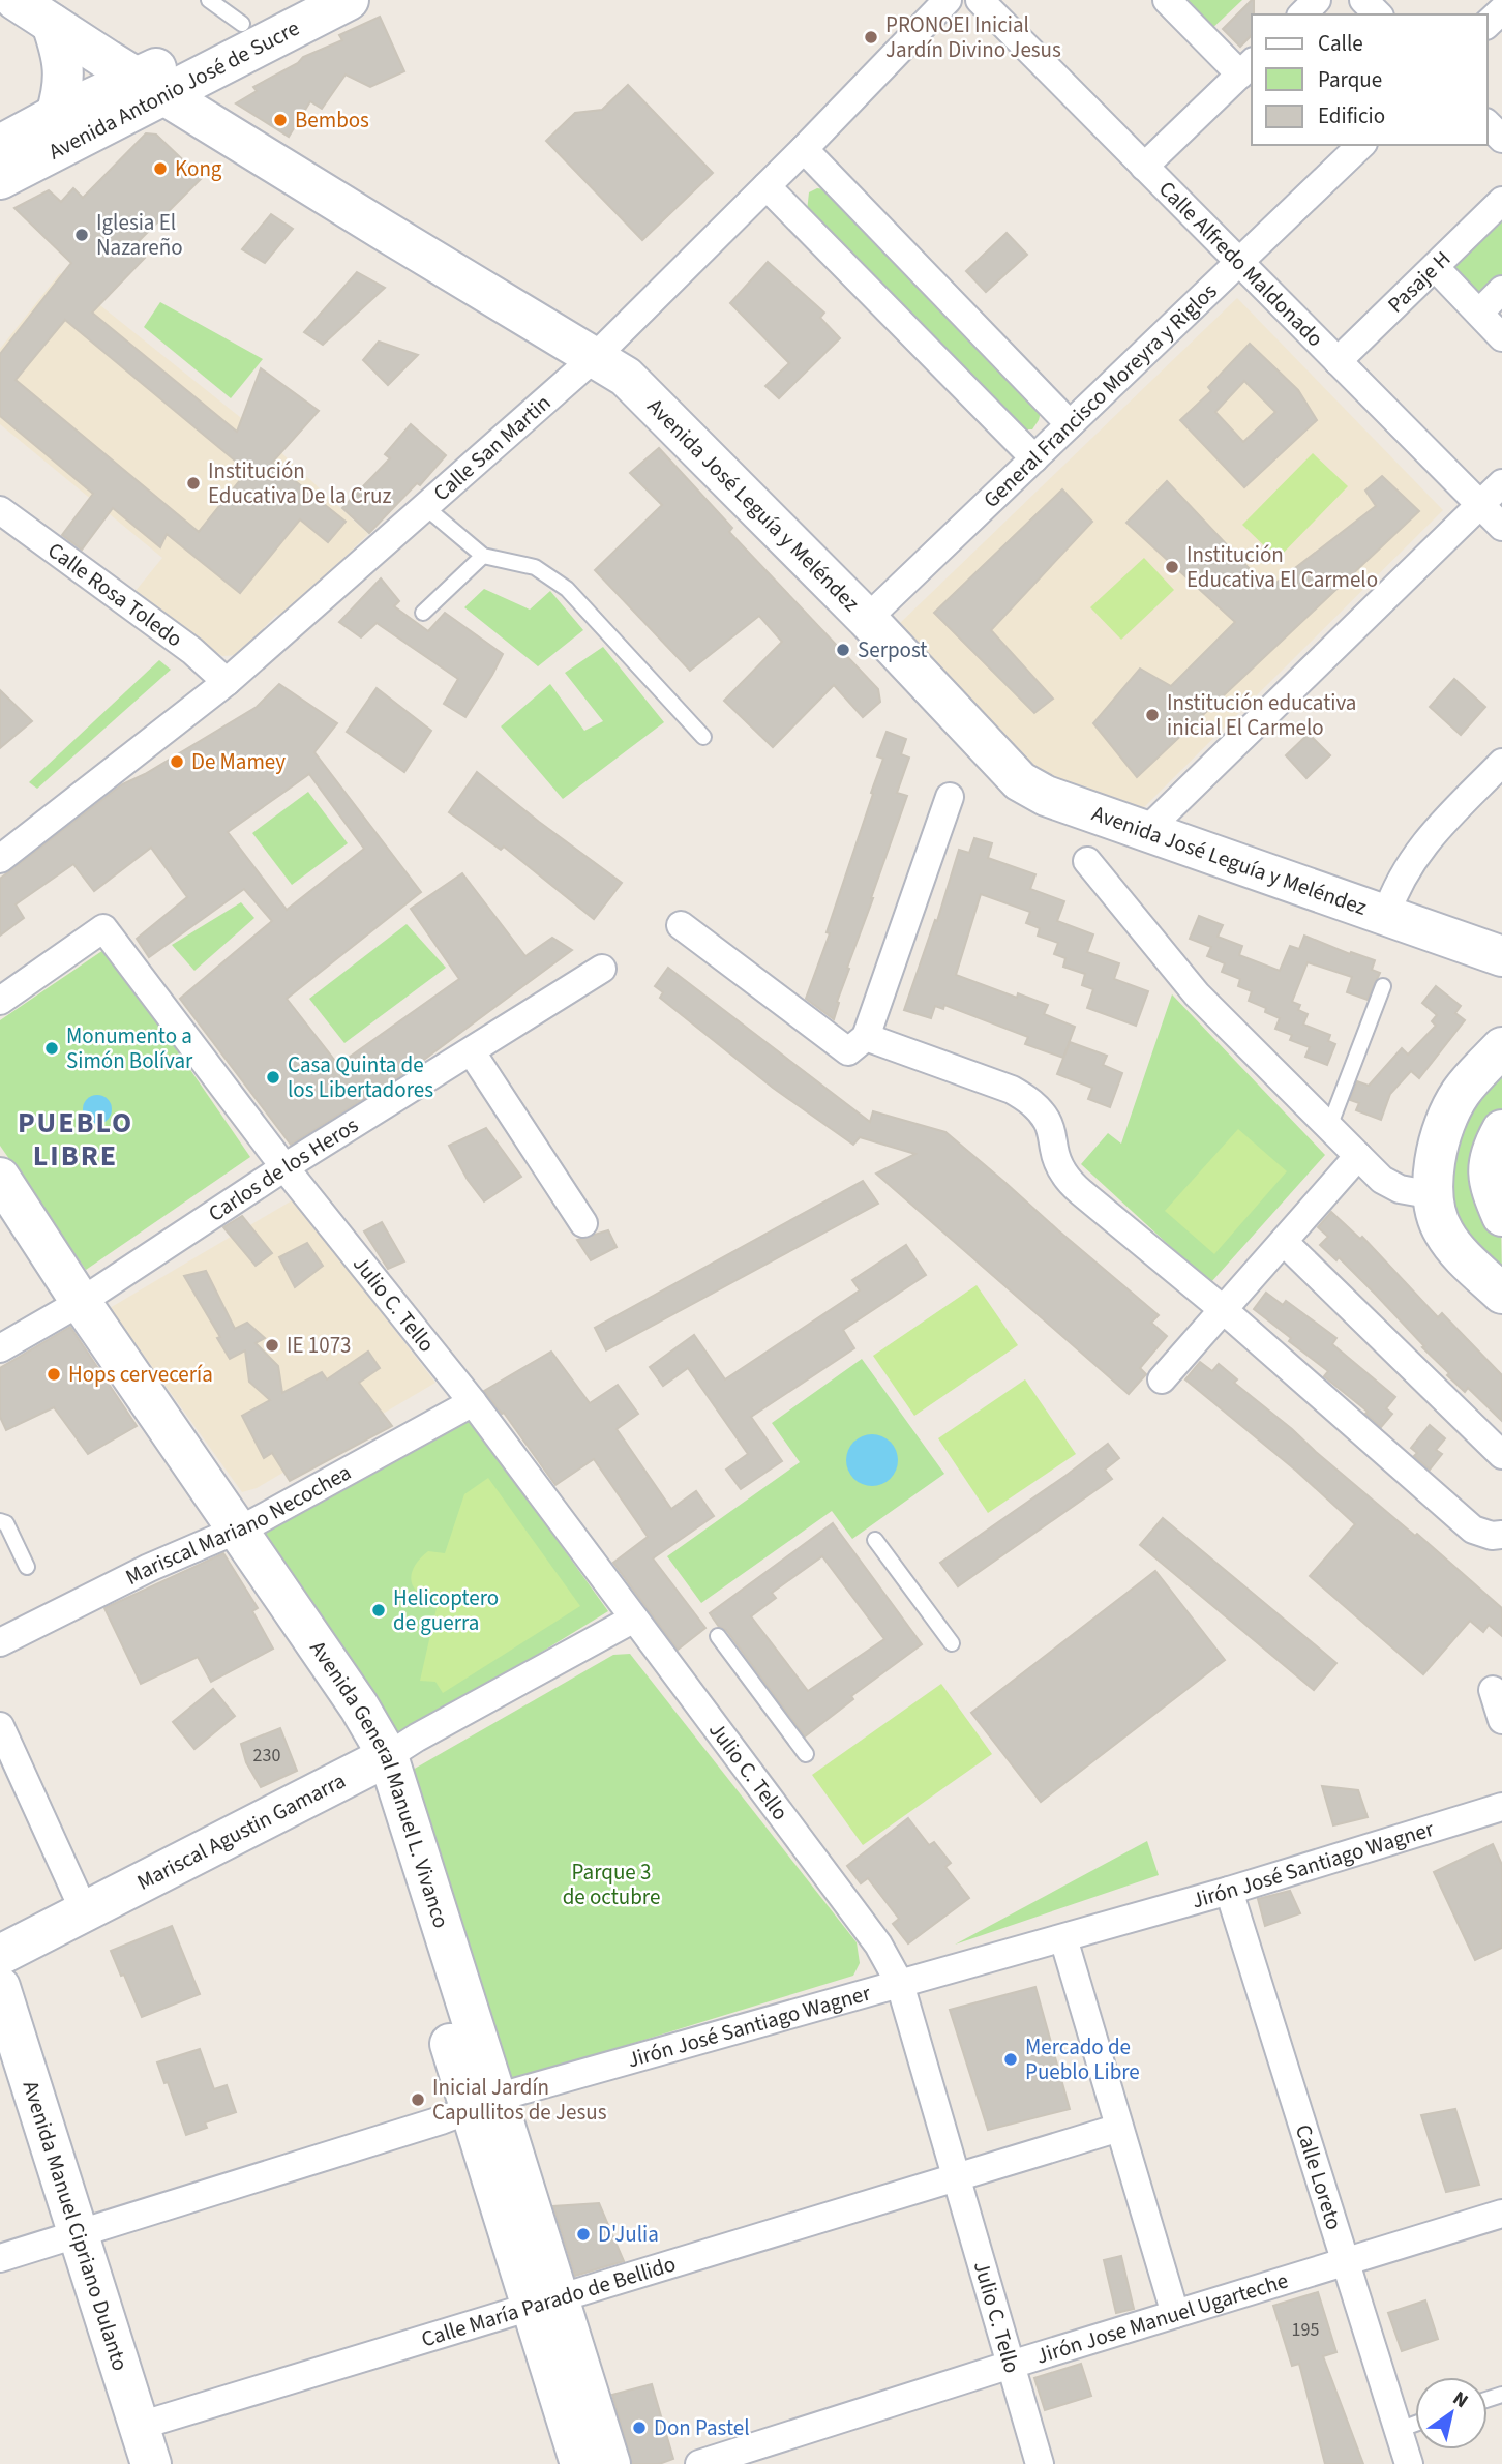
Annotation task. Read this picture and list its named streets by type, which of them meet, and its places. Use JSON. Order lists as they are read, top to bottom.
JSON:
{
  "streets": {
    "street": [
      "Avenida Antonio José de Sucre",
      "Calle Alfredo Maldonado",
      "Pasaje H",
      "General Francisco Moreyra y Riglos",
      "Calle San Martin",
      "Avenida José Leguía y Meléndez",
      "Calle Rosa Toledo",
      "Carlos de los Heros",
      "Julio C. Tello",
      "Mariscal Mariano Necochea",
      "Avenida General Manuel L. Vivanco",
      "Mariscal Agustin Gamarra",
      "Jirón José Santiago Wagner",
      "Calle Loreto",
      "Avenida Manuel Cipriano Dulanto",
      "Calle María Parado de Bellido",
      "Jirón Jose Manuel Ugarteche"
    ]
  },
  "crossings": [
    ["Avenida Antonio José de Sucre", "Avenida José Leguía y Meléndez"],
    ["Calle Alfredo Maldonado", "Pasaje H"],
    ["Calle Alfredo Maldonado", "General Francisco Moreyra y Riglos"],
    ["General Francisco Moreyra y Riglos", "Avenida José Leguía y Meléndez"],
    ["Calle San Martin", "Avenida José Leguía y Meléndez"],
    ["Calle San Martin", "Calle Rosa Toledo"],
    ["Carlos de los Heros", "Julio C. Tello"],
    ["Carlos de los Heros", "Avenida General Manuel L. Vivanco"],
    ["Julio C. Tello", "Mariscal Mariano Necochea"],
    ["Julio C. Tello", "Mariscal Agustin Gamarra"],
    ["Julio C. Tello", "Jirón José Santiago Wagner"],
    ["Julio C. Tello", "Calle María Parado de Bellido"],
    ["Julio C. Tello", "Jirón Jose Manuel Ugarteche"],
    ["Mariscal Mariano Necochea", "Avenida General Manuel L. Vivanco"],
    ["Avenida General Manuel L. Vivanco", "Mariscal Agustin Gamarra"],
    ["Avenida General Manuel L. Vivanco", "Jirón José Santiago Wagner"],
    ["Avenida General Manuel L. Vivanco", "Calle María Parado de Bellido"],
    ["Jirón José Santiago Wagner", "Calle Loreto"],
    ["Jirón José Santiago Wagner", "Avenida Manuel Cipriano Dulanto"],
    ["Calle Loreto", "Jirón Jose Manuel Ugarteche"],
    ["Avenida Manuel Cipriano Dulanto", "Calle María Parado de Bellido"]
  ],
  "districts": ["PUEBLO LIBRE"],
  "parks": ["Parque 3 de octubre"],
  "places": [
    "PRONOEI Inicial Jardín Divino Jesus",
    "Bembos",
    "Kong",
    "Iglesia El Nazareño",
    "Institución Educativa De la Cruz",
    "Institución Educativa El Carmelo",
    "Serpost",
    "Institución educativa inicial El Carmelo",
    "De Mamey",
    "Monumento a Simón Bolívar",
    "Casa Quinta de los Libertadores",
    "IE 1073",
    "Hops cervecería",
    "Helicoptero de guerra",
    "Mercado de Pueblo Libre",
    "Inicial Jardín Capullitos de Jesus",
    "D'Julia",
    "Don Pastel"
  ],
  "house_numbers": ["230", "195"],
  "legend": ["Calle", "Parque", "Edificio"],
  "north": "top right"
}
